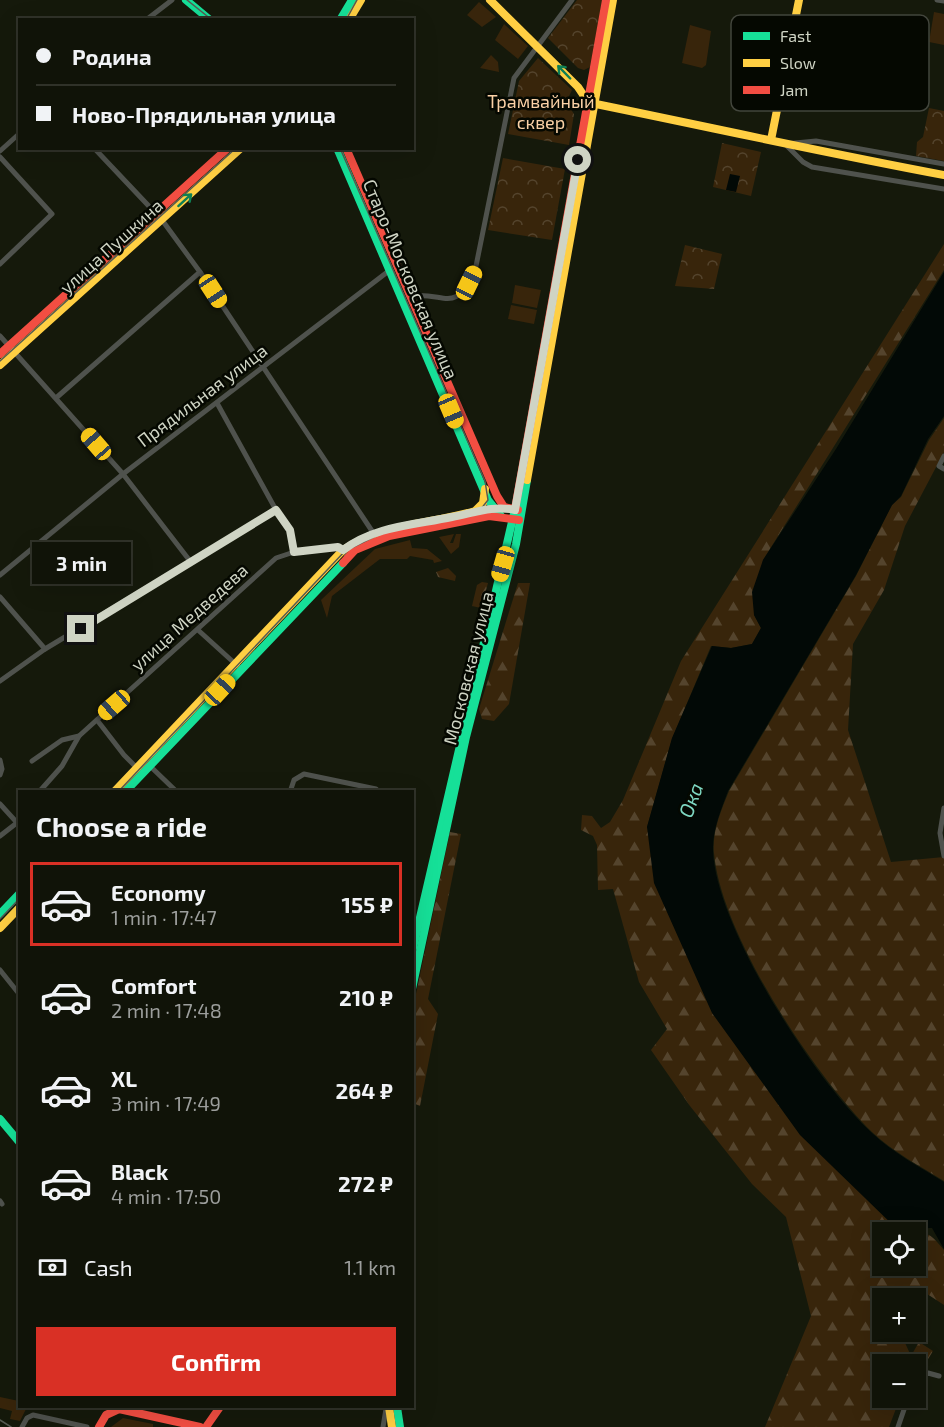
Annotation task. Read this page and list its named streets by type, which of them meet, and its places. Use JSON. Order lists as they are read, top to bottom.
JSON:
{
  "streets": {
    "main road": ["улица Пушкина", "Старо-Московская улица", "Московская улица"],
    "street": ["Прядильная улица", "улица Медведева"]
  },
  "crossings": [
    ["Старо-Московская улица", "Прядильная улица"]
  ],
  "water": ["Ока"],
  "parks": ["Трамвайный сквер"],
  "legend": ["Fast", "Slow", "Jam"],
  "page": {
    "banner": ["Родина", "Ново-Прядильная улица"],
    "bubble": "3 min",
    "heading": "Choose a ride",
    "list": [
      {
        "name": "Economy",
        "note": "1 min · 17:47",
        "value": "155 ₽"
      },
      {
        "name": "Comfort",
        "note": "2 min · 17:48",
        "value": "210 ₽"
      },
      {
        "name": "XL",
        "note": "3 min · 17:49",
        "value": "264 ₽"
      },
      {
        "name": "Black",
        "note": "4 min · 17:50",
        "value": "272 ₽"
      }
    ],
    "map_buttons": ["+", "−"],
    "pay": ["Cash", "1.1 km"],
    "buttons": "Confirm"
  }
}
